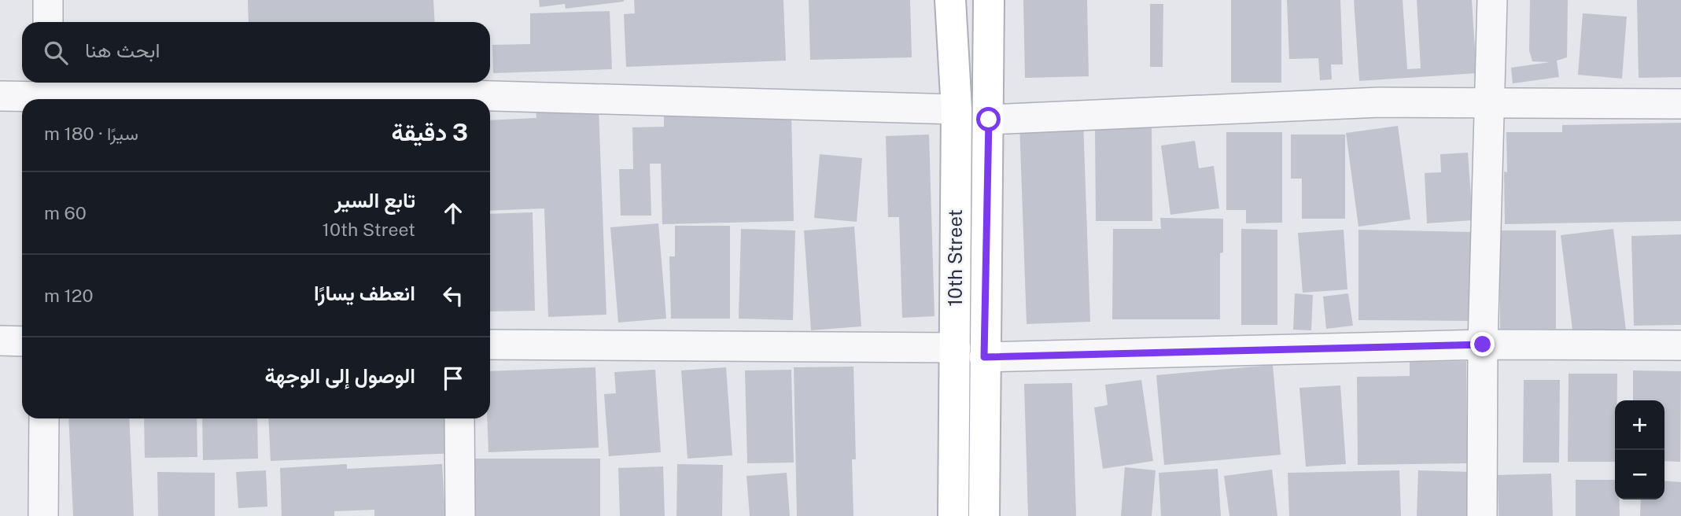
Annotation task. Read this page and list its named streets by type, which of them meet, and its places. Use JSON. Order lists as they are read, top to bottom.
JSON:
{
  "streets": {
    "street": ["10th Street"]
  },
  "page": {
    "search": "ابحث هنا",
    "heading": ["3 دقيقة", "سيرًا · 180 m"],
    "list": [
      ["تابع السير", "10th Street", "60 m"],
      ["انعطف يسارًا", "120 m"],
      "الوصول إلى الوجهة"
    ],
    "map_buttons": ["+", "−"]
  }
}
